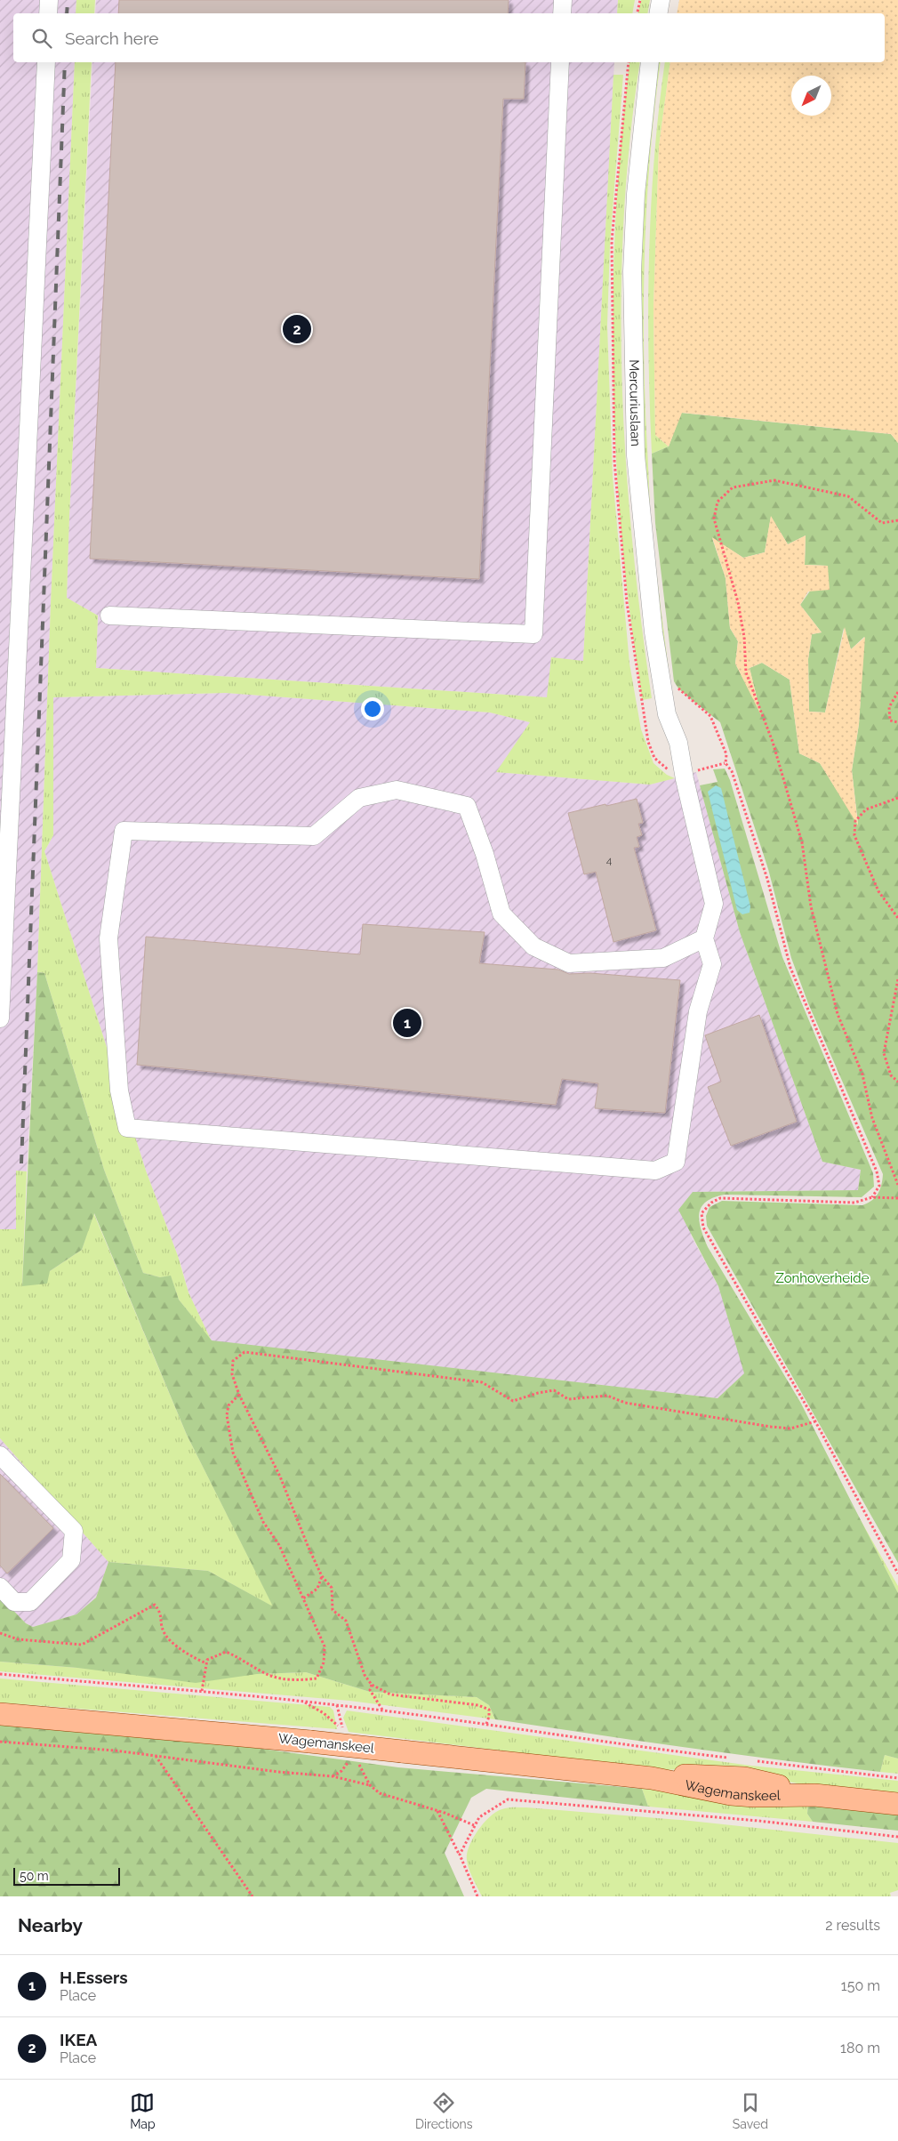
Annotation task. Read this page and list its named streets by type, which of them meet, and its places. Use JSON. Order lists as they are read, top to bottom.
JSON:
{
  "streets": {
    "main road": ["Wagemanskeel"],
    "street": ["Mercuriuslaan"]
  },
  "parks": ["Zonhoverheide"],
  "house_numbers": ["4"],
  "scale_bar": "50 m",
  "north": "bottom left",
  "page": {
    "search": "Search here",
    "pins": ["2", "1"],
    "scale": "50 m",
    "heading": ["Nearby", "2 results"],
    "list": [
      {
        "mark": "1",
        "name": "H.Essers",
        "note": "Place",
        "value": "150 m"
      },
      {
        "mark": "2",
        "name": "IKEA",
        "note": "Place",
        "value": "180 m"
      }
    ],
    "nav": ["Map", "Directions", "Saved"]
  }
}
